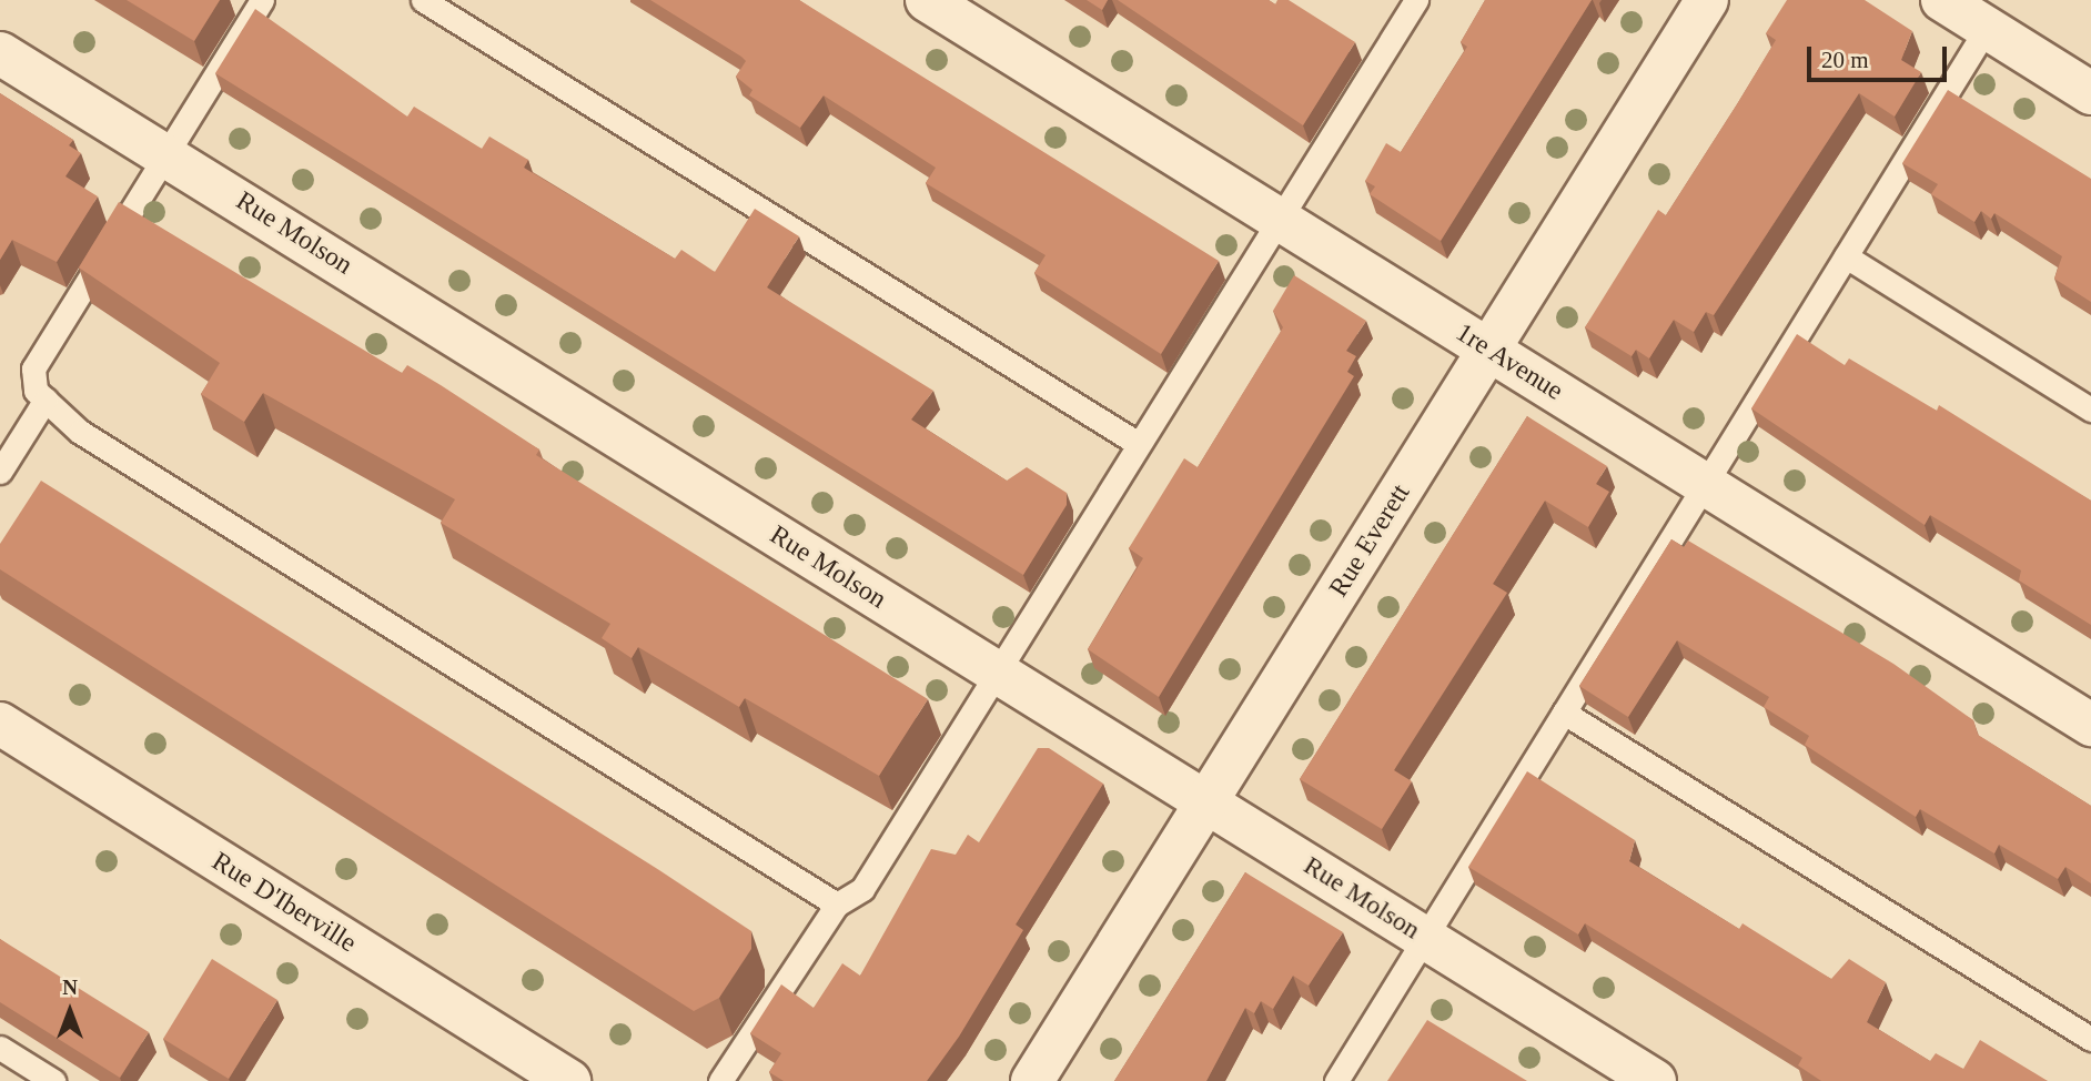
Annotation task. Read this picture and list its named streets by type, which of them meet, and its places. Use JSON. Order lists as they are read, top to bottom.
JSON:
{
  "streets": {
    "street": [
      "Rue Molson",
      "1re Avenue",
      "Rue Everett",
      "Rue D'Iberville"
    ]
  },
  "crossings": [
    ["Rue Molson", "Rue Everett"],
    ["1re Avenue", "Rue Everett"]
  ],
  "scale_bar": "20 m",
  "north": "top"
}
